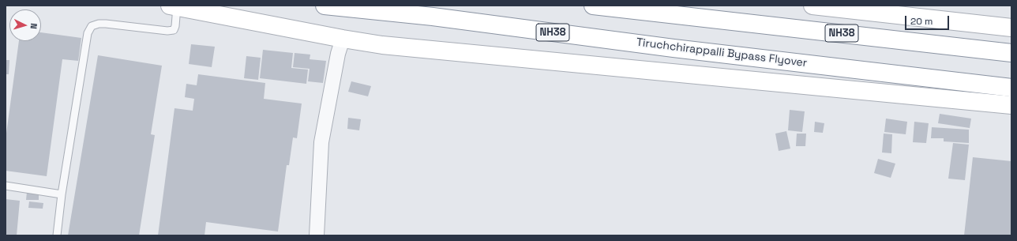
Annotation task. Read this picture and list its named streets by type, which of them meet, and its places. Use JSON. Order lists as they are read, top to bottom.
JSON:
{
  "streets": {
    "main road": ["NH38", "Tiruchchirappalli Bypass Flyover"]
  },
  "scale_bar": "20 m",
  "north": "right"
}
